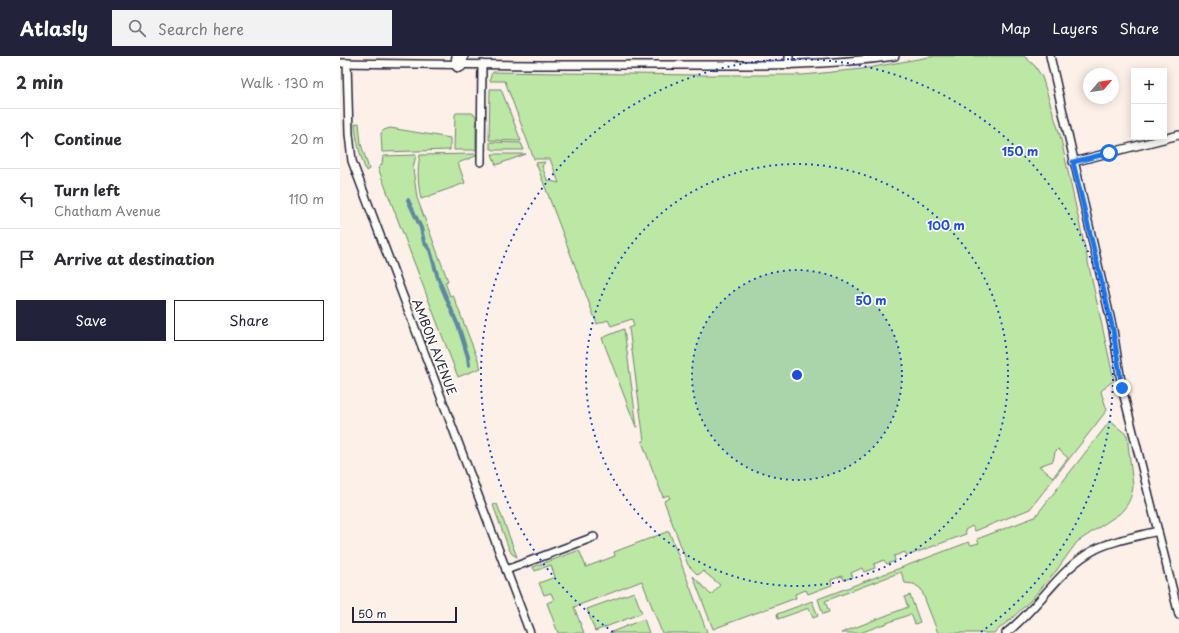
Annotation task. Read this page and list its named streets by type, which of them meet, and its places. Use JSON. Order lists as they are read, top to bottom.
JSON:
{
  "streets": {
    "lane": ["AMBON AVENUE"]
  },
  "scale_bar": "50 m",
  "north": "top right",
  "page": {
    "header": "Atlasly",
    "search": "Search here",
    "nav": ["Map", "Layers", "Share"],
    "heading": ["2 min", "Walk · 130 m"],
    "map_buttons": ["+", "−"],
    "list": [
      ["Continue", "20 m"],
      ["Turn left", "Chatham Avenue", "110 m"],
      "Arrive at destination"
    ],
    "buttons": ["Save", "Share"],
    "scale": "50 m"
  },
  "rings": ["150 m", "100 m", "50 m"]
}
